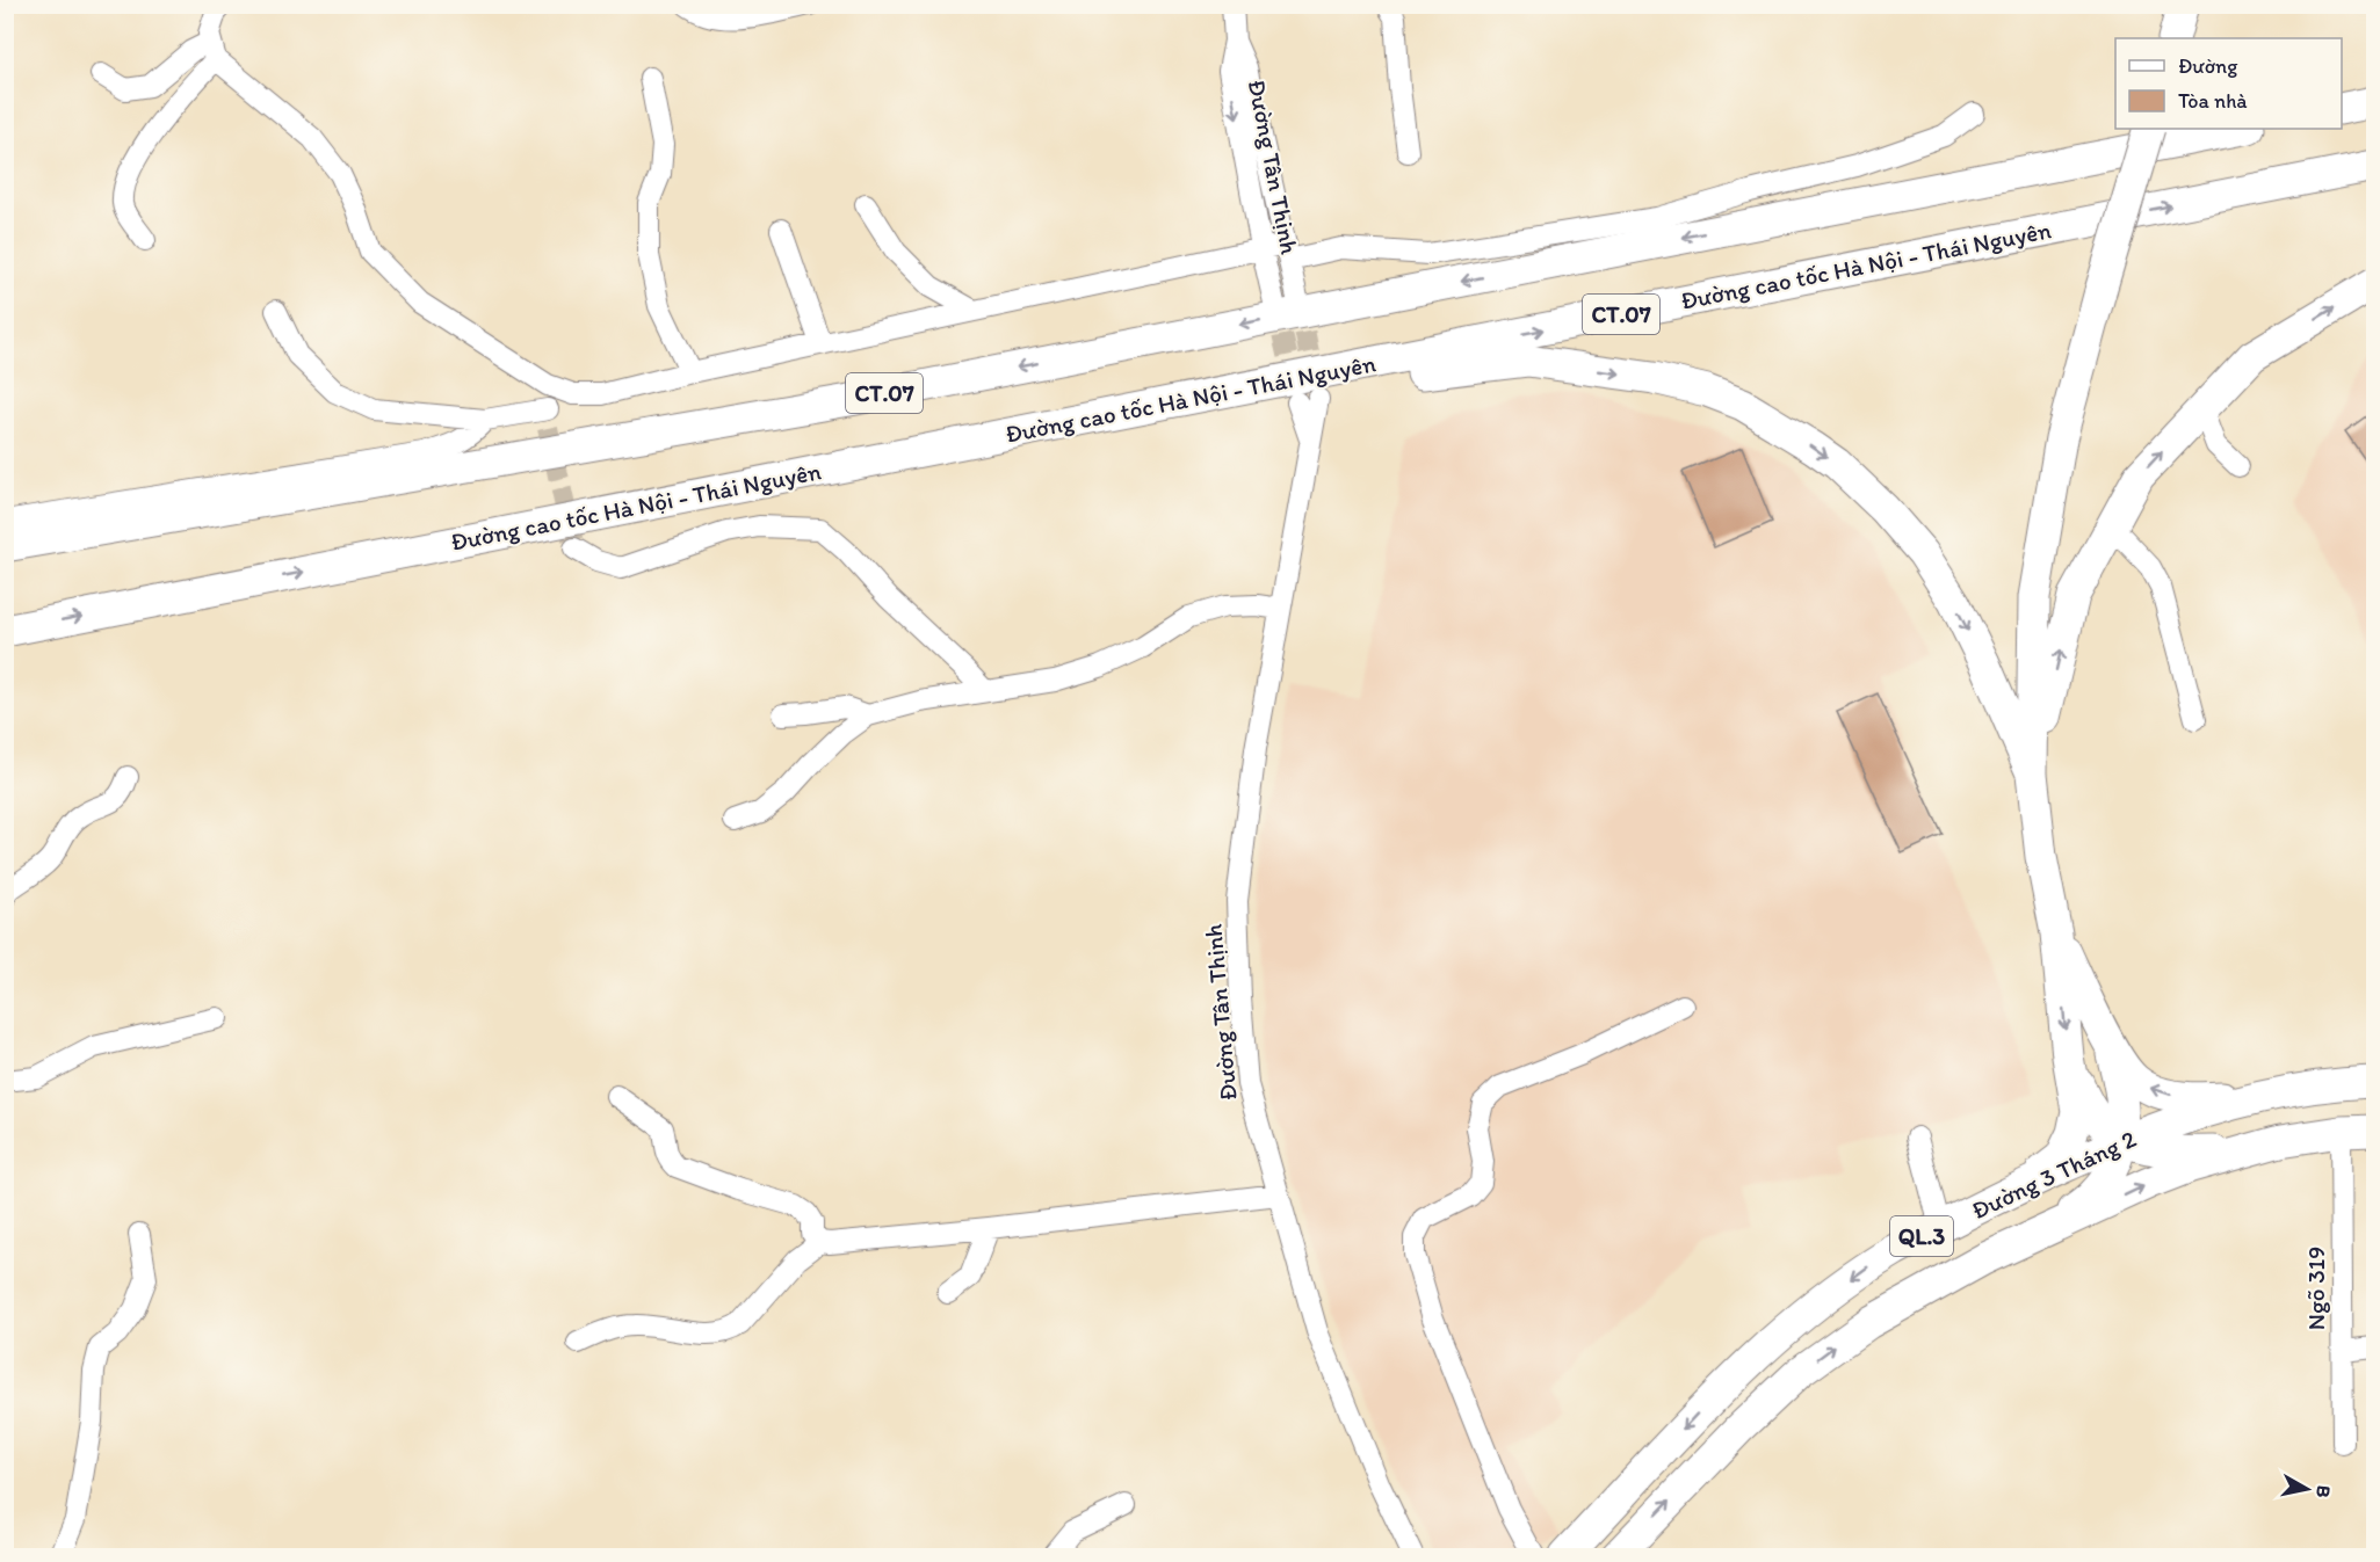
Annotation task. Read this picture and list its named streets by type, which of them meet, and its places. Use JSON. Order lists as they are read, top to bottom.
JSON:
{
  "streets": {
    "highway": [
      "Đường cao tốc Hà Nội - Thái Nguyên",
      "CT.07",
      "Đường 3 Tháng 2",
      "QL.3"
    ],
    "street": ["Đường Tân Thịnh", "Ngõ 319"]
  },
  "crossings": [
    ["Đường 3 Tháng 2", "Ngõ 319"]
  ],
  "legend": ["Đường", "Tòa nhà"],
  "north": "right"
}
